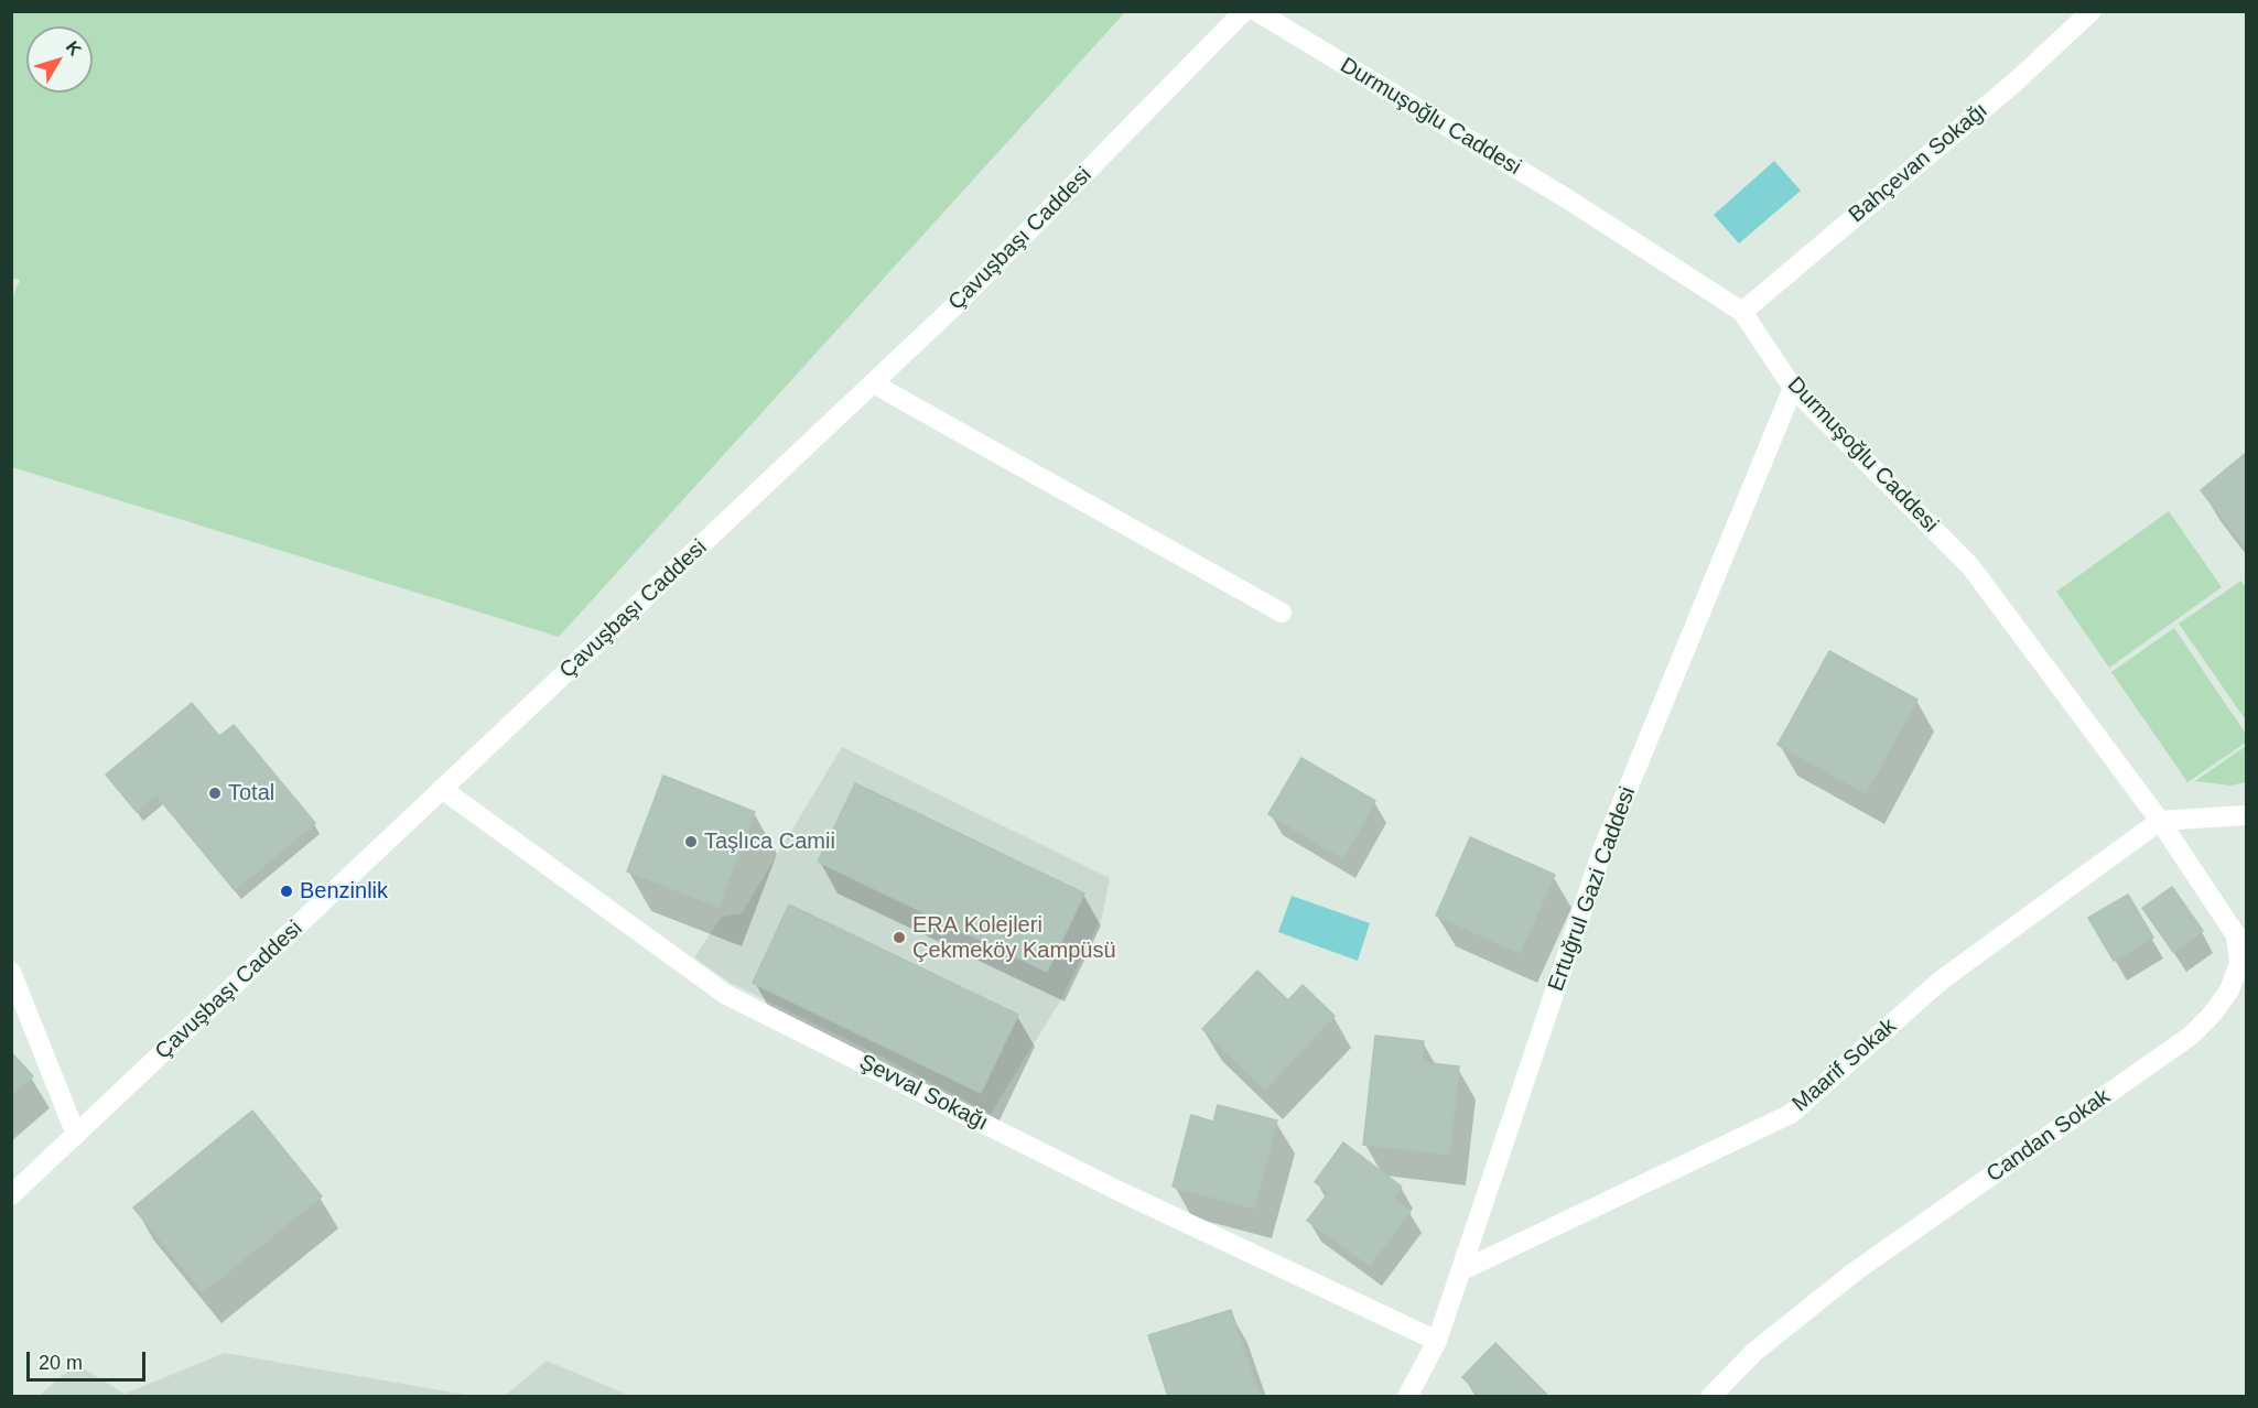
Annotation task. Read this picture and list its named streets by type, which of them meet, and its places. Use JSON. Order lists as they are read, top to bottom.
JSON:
{
  "streets": {
    "street": [
      "Durmuşoğlu Caddesi",
      "Bahçevan Sokağı",
      "Çavuşbaşı Caddesi",
      "Ertuğrul Gazi Caddesi",
      "Maarif Sokak",
      "Şevval Sokağı",
      "Candan Sokak"
    ]
  },
  "crossings": [
    ["Durmuşoğlu Caddesi", "Bahçevan Sokağı"],
    ["Durmuşoğlu Caddesi", "Ertuğrul Gazi Caddesi"],
    ["Durmuşoğlu Caddesi", "Maarif Sokak"],
    ["Durmuşoğlu Caddesi", "Candan Sokak"],
    ["Çavuşbaşı Caddesi", "Şevval Sokağı"],
    ["Ertuğrul Gazi Caddesi", "Maarif Sokak"],
    ["Ertuğrul Gazi Caddesi", "Şevval Sokağı"],
    ["Maarif Sokak", "Candan Sokak"]
  ],
  "places": [
    "Total",
    "Taşlıca Camii",
    "Benzinlik",
    "ERA Kolejleri Çekmeköy Kampüsü"
  ],
  "scale_bar": "20 m",
  "north": "top right"
}
